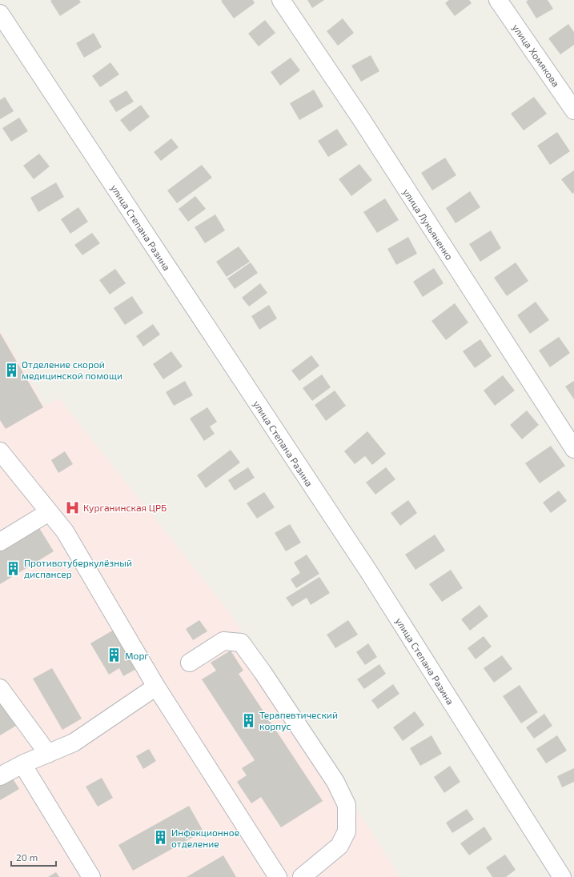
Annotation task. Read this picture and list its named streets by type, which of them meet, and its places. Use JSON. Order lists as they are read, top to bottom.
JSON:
{
  "streets": {
    "street": ["улица Хомякова", "улица Лукьяненко", "улица Степана Разина"]
  },
  "places": {
    "building": [
      "Отделение скорой медицинской помощи",
      "Противотуберкулёзный диспансер",
      "Морг",
      "Терапевтический корпус",
      "Инфекционное отделение"
    ],
    "hospital": ["Курганинская ЦРБ"]
  },
  "scale_bar": "20 m"
}
